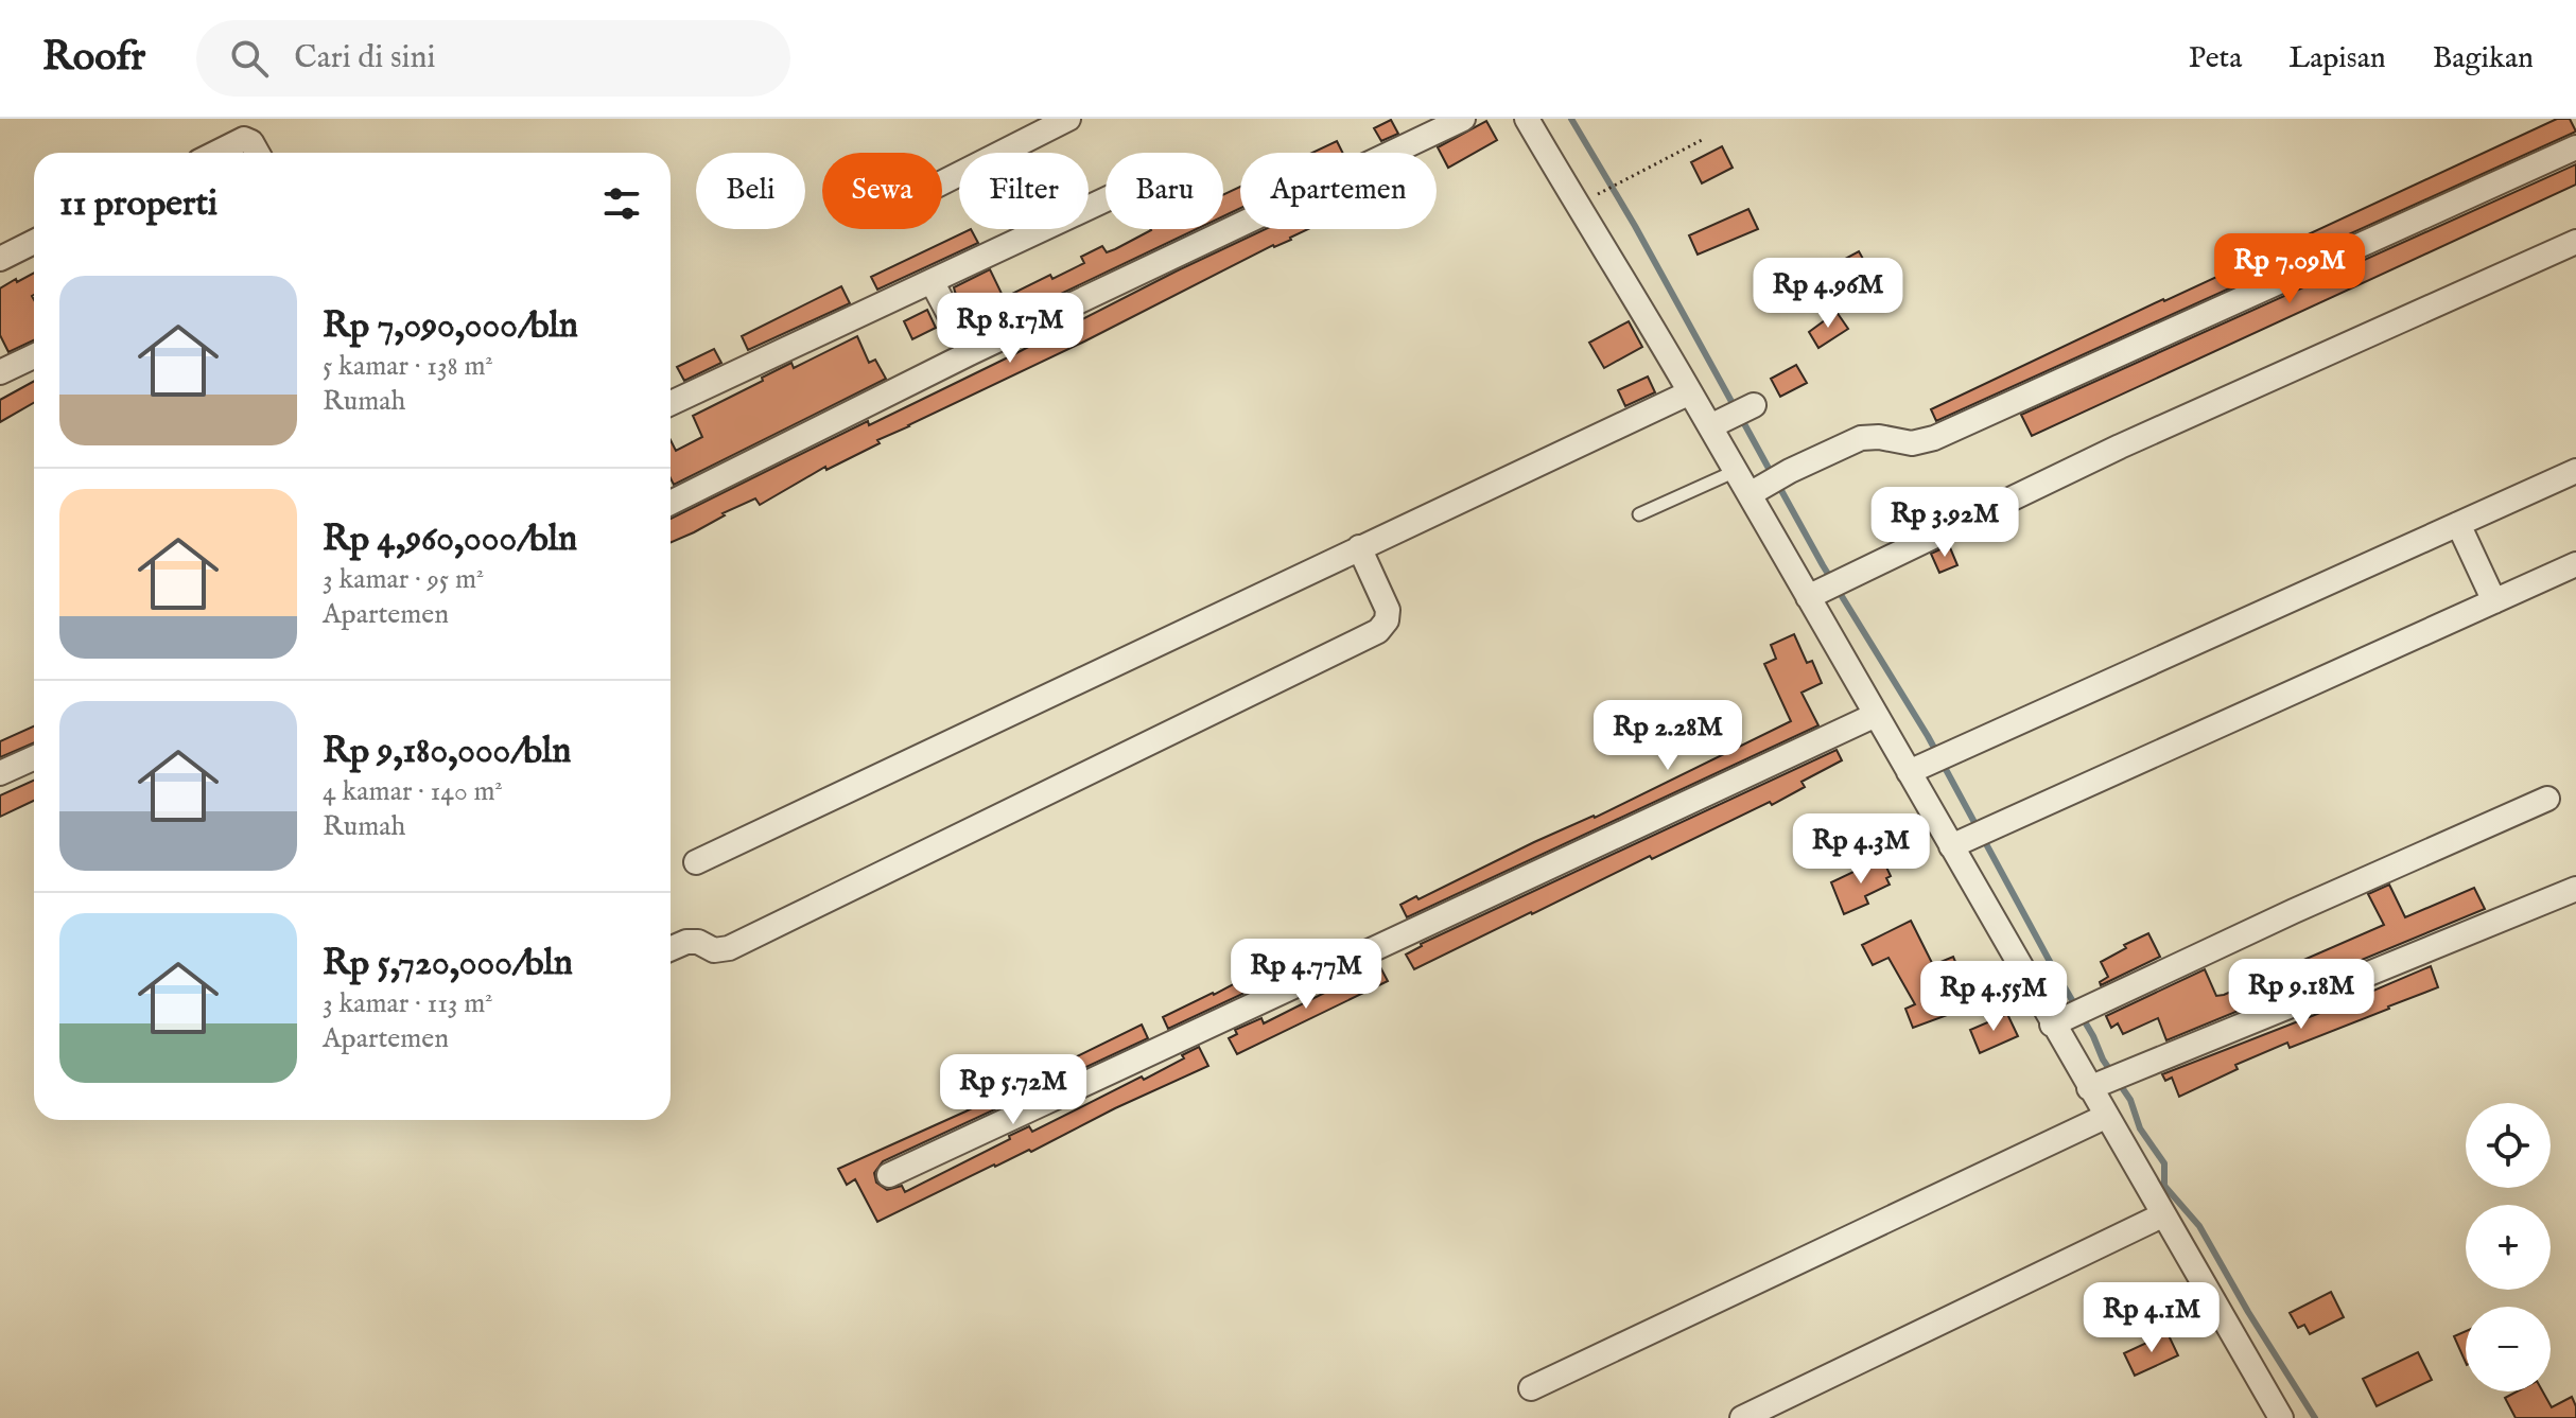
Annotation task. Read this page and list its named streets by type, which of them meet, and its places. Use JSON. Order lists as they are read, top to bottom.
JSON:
{
  "page": {
    "header": "Roofr",
    "search": "Cari di sini",
    "nav": ["Peta", "Lapisan", "Bagikan"],
    "chip": [
      "Beli",
      "Sewa",
      "Filter",
      "Baru",
      "Apartemen"
    ],
    "heading": "11 properti",
    "price": [
      "Rp 7.09M",
      "Rp 4.96M",
      "Rp 8.17M",
      "Rp 3.92M",
      "Rp 2.28M",
      "Rp 4.3M",
      "Rp 4.77M",
      "Rp 9.18M",
      "Rp 4.55M",
      "Rp 5.72M",
      "Rp 4.1M"
    ],
    "list": [
      {
        "name": "Rp 7,090,000/bln",
        "note": "5 kamar · 138 m² · Rumah"
      },
      {
        "name": "Rp 4,960,000/bln",
        "note": "3 kamar · 95 m² · Apartemen"
      },
      {
        "name": "Rp 9,180,000/bln",
        "note": "4 kamar · 140 m² · Rumah"
      },
      {
        "name": "Rp 5,720,000/bln",
        "note": "3 kamar · 113 m² · Apartemen"
      }
    ],
    "map_buttons": ["+", "−"]
  }
}
